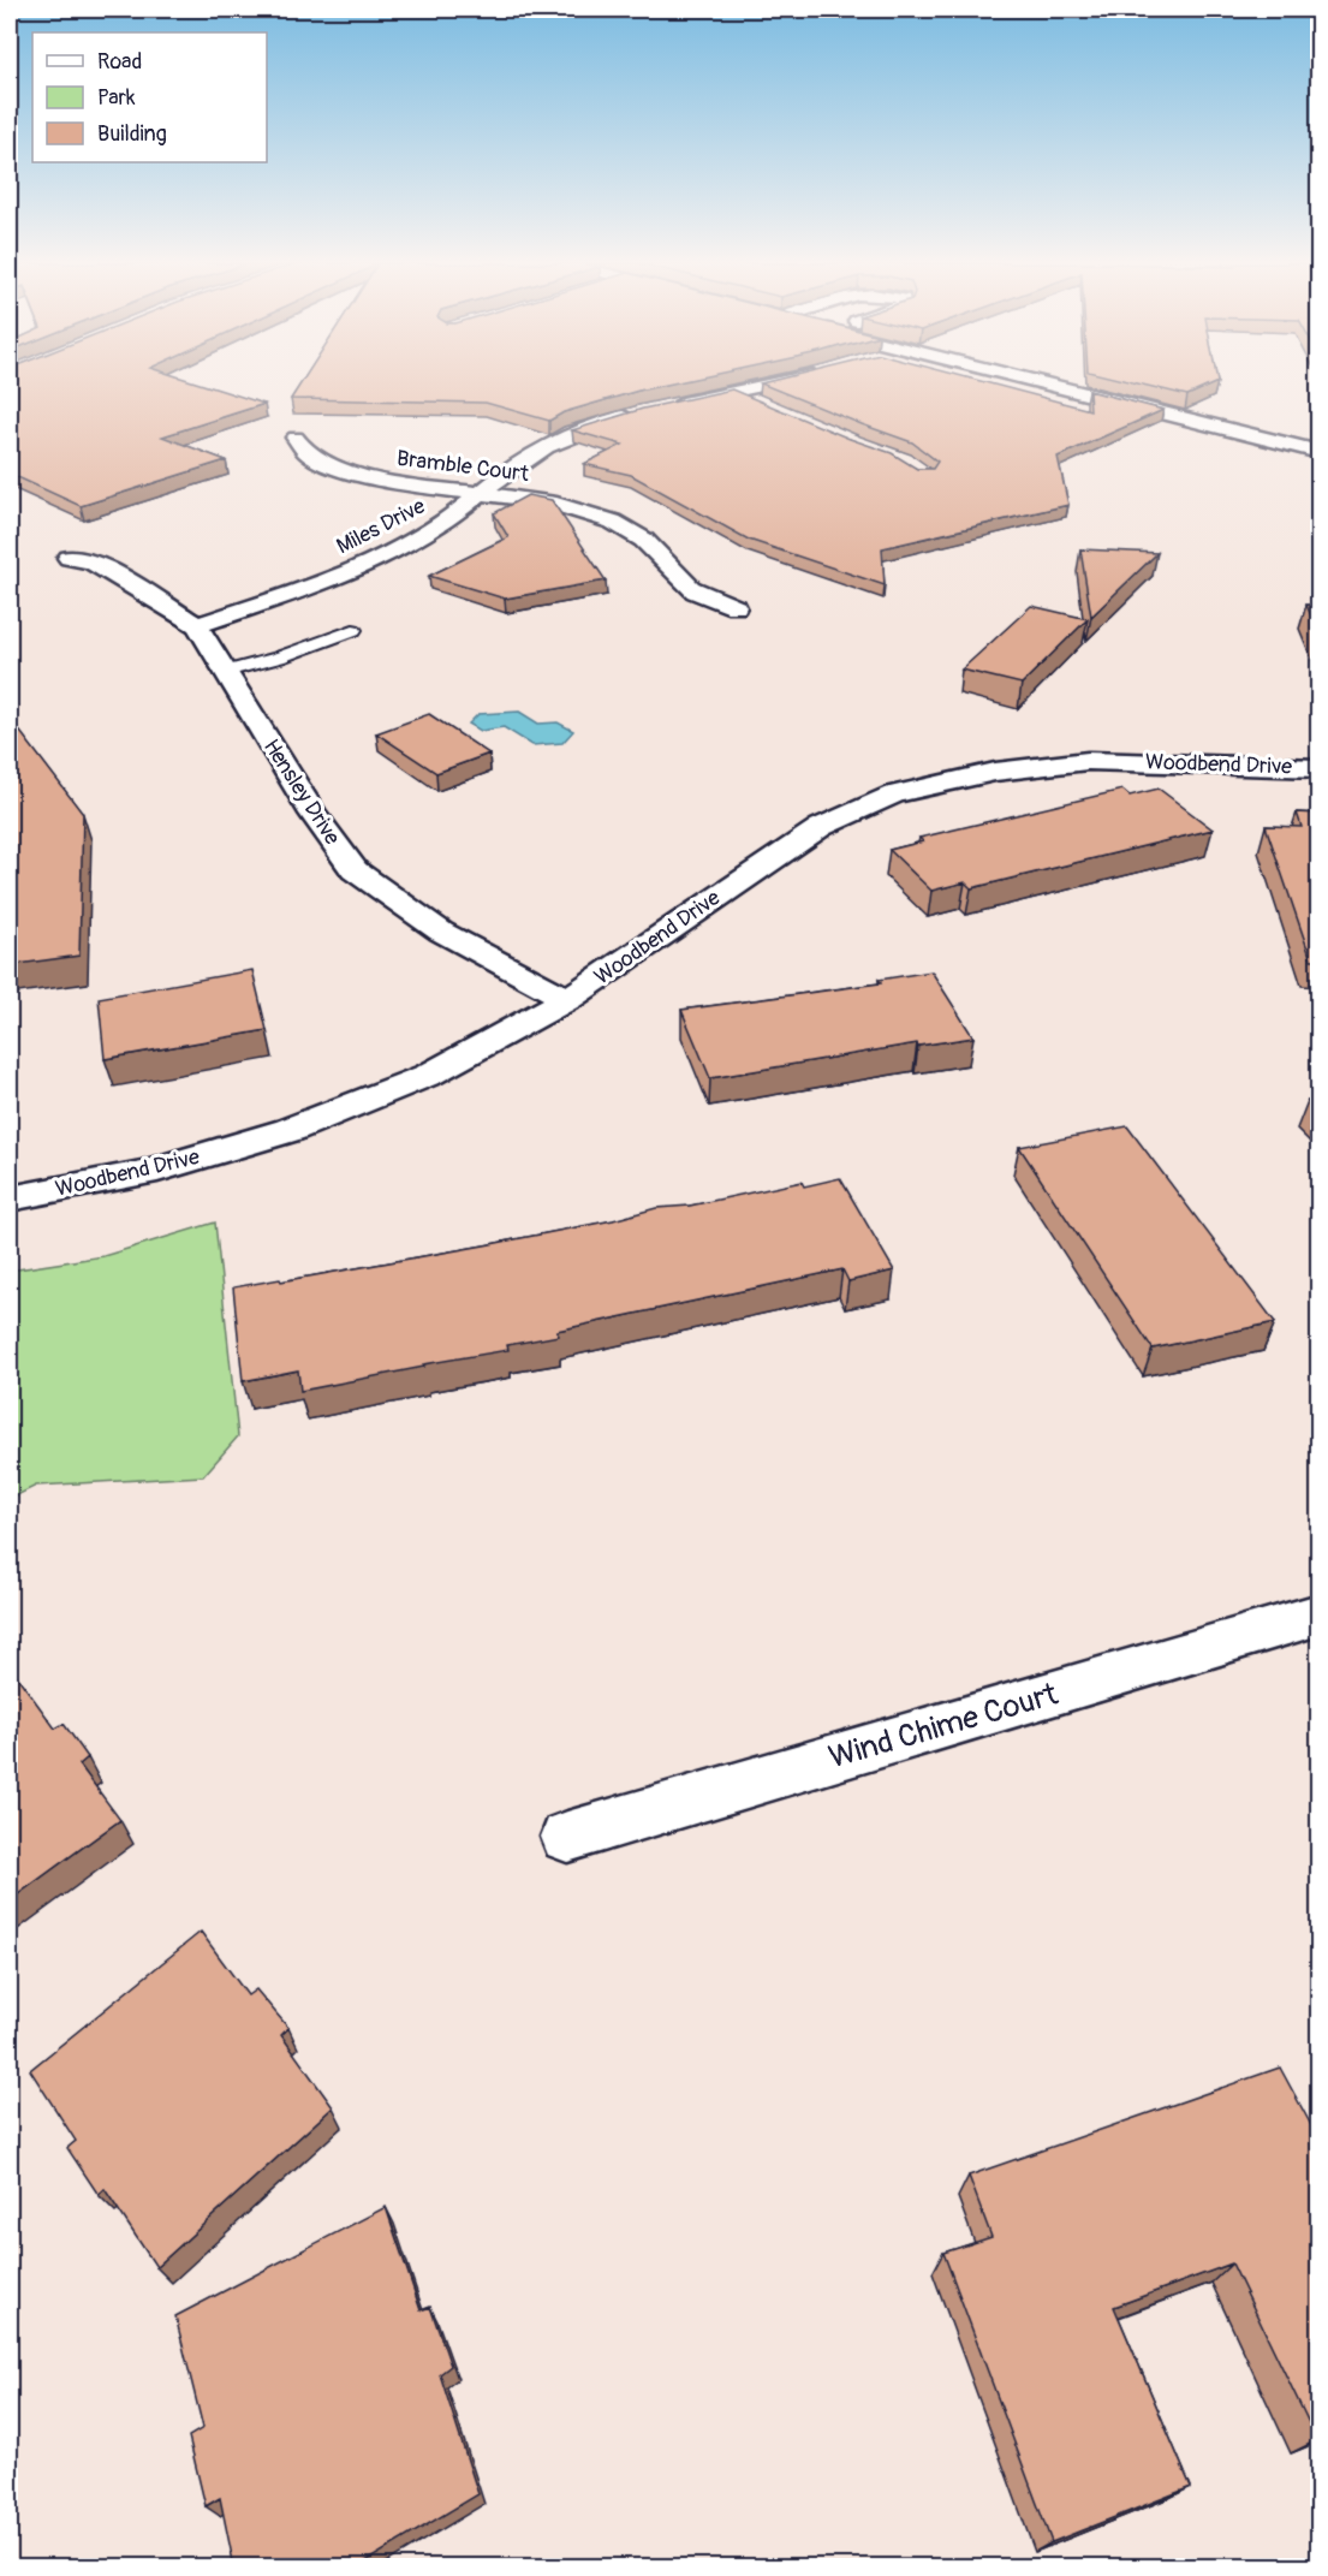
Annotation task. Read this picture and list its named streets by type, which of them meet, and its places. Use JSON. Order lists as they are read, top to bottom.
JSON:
{
  "streets": {
    "street": [
      "Bramble Court",
      "Miles Drive",
      "Woodbend Drive",
      "Hensley Drive",
      "Wind Chime Court"
    ]
  },
  "crossings": [
    ["Bramble Court", "Miles Drive"],
    ["Miles Drive", "Hensley Drive"],
    ["Woodbend Drive", "Hensley Drive"]
  ],
  "legend": ["Road", "Park", "Building"]
}
